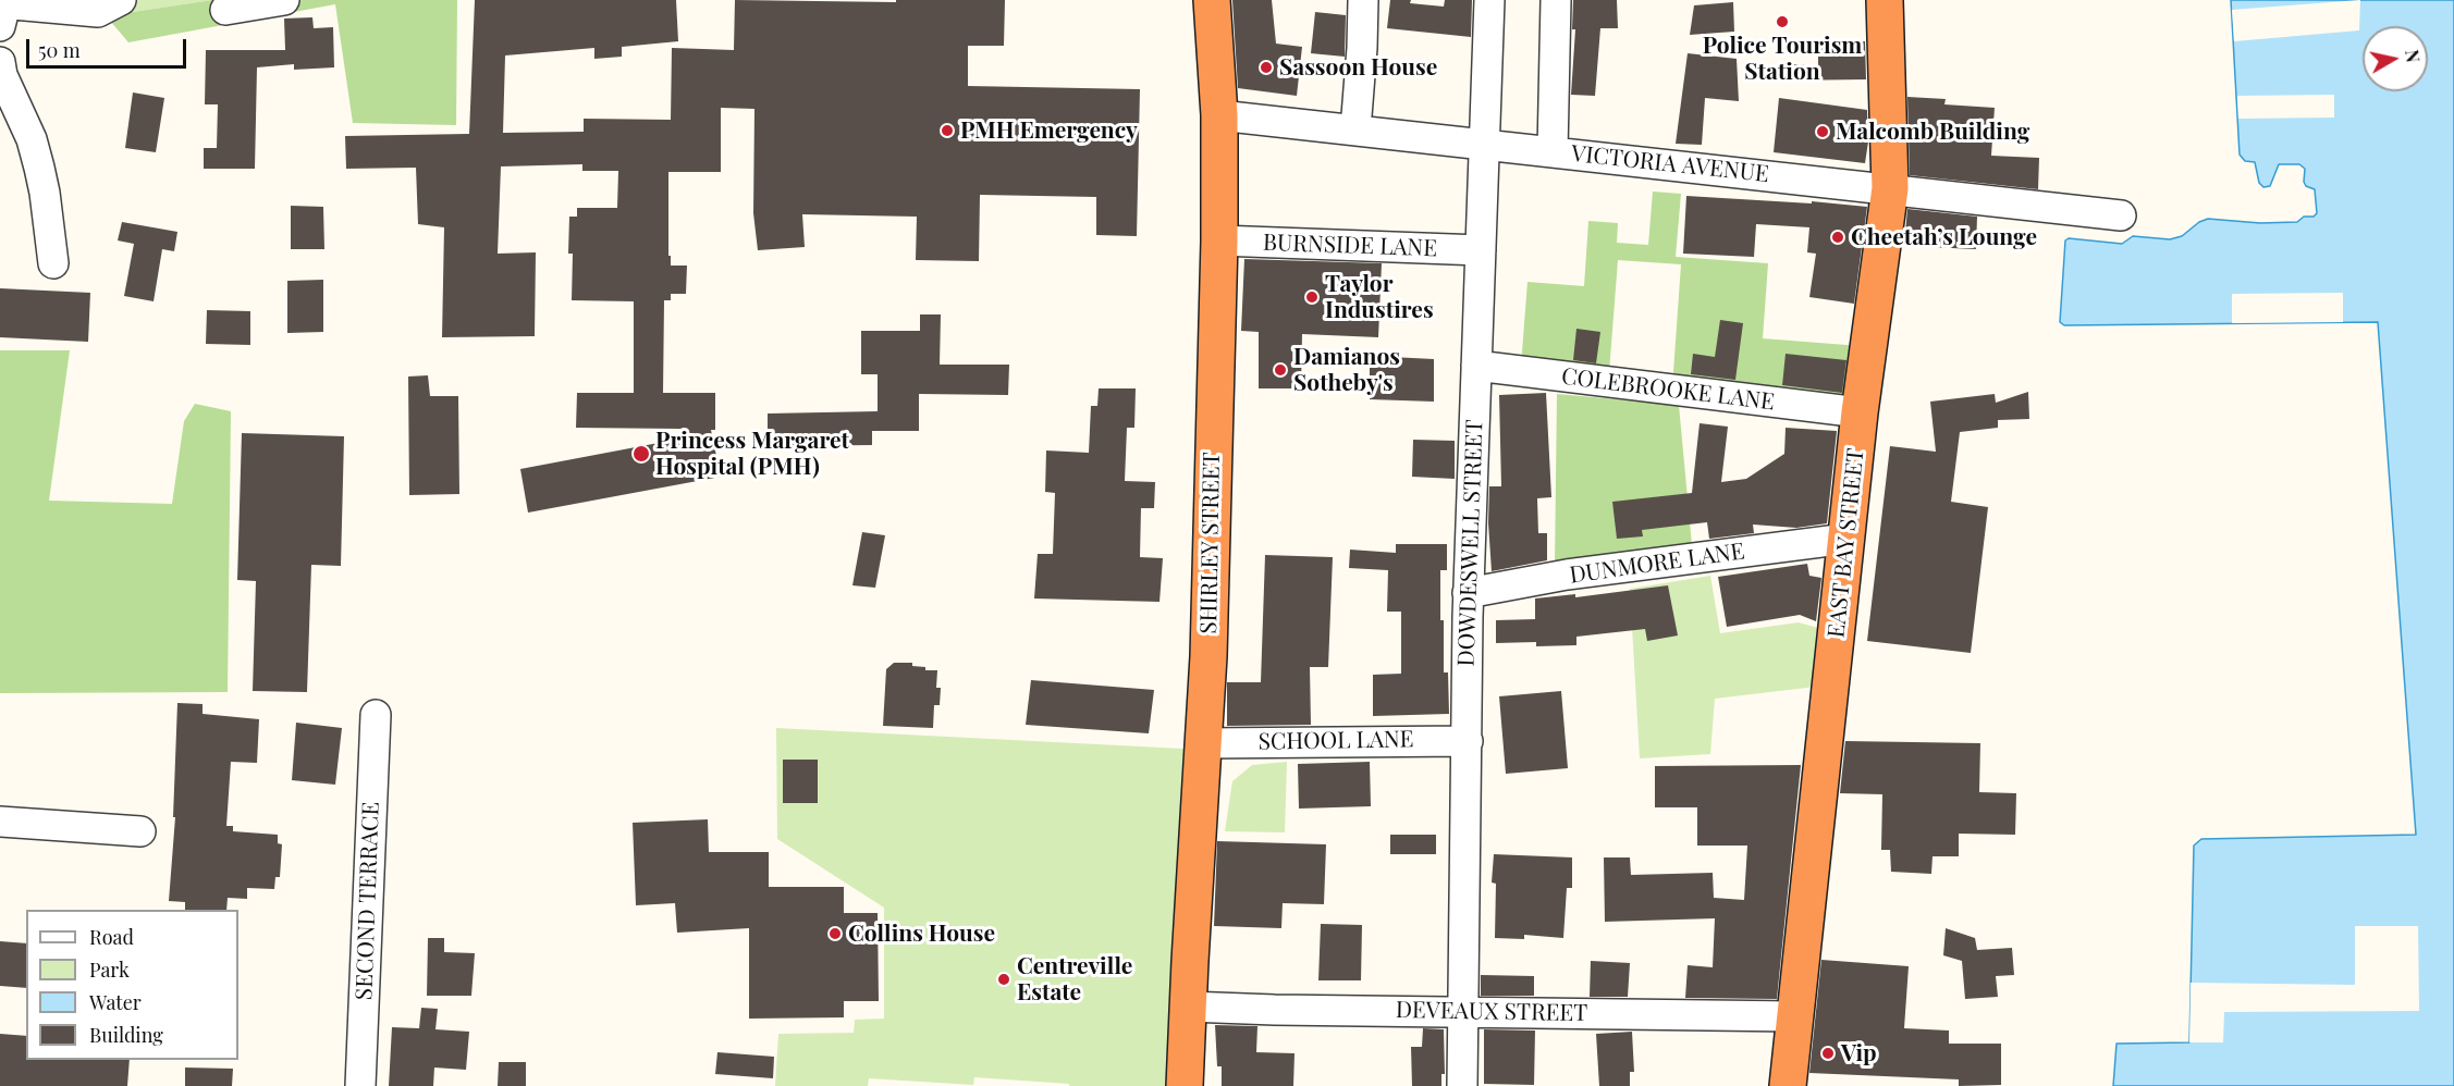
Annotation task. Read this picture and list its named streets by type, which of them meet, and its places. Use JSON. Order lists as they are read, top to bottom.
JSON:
{
  "streets": {
    "highway": ["SHIRLEY STREET", "EAST BAY STREET"],
    "street": [
      "VICTORIA AVENUE",
      "BURNSIDE LANE",
      "COLEBROOKE LANE",
      "DOWDESWELL STREET",
      "DUNMORE LANE",
      "SCHOOL LANE",
      "SECOND TERRACE",
      "DEVEAUX STREET"
    ]
  },
  "crossings": [
    ["VICTORIA AVENUE", "SHIRLEY STREET"],
    ["VICTORIA AVENUE", "DOWDESWELL STREET"],
    ["VICTORIA AVENUE", "EAST BAY STREET"],
    ["BURNSIDE LANE", "SHIRLEY STREET"],
    ["BURNSIDE LANE", "DOWDESWELL STREET"],
    ["COLEBROOKE LANE", "DOWDESWELL STREET"],
    ["COLEBROOKE LANE", "EAST BAY STREET"],
    ["SHIRLEY STREET", "SCHOOL LANE"],
    ["SHIRLEY STREET", "DEVEAUX STREET"],
    ["DOWDESWELL STREET", "DUNMORE LANE"],
    ["DOWDESWELL STREET", "SCHOOL LANE"],
    ["DOWDESWELL STREET", "DEVEAUX STREET"],
    ["EAST BAY STREET", "DUNMORE LANE"],
    ["EAST BAY STREET", "DEVEAUX STREET"]
  ],
  "places": [
    "Police Tourism Station",
    "Sassoon House",
    "PMH Emergency",
    "Malcomb Building",
    "Cheetah’s Lounge",
    "Taylor Industires",
    "Damianos Sotheby's",
    "Princess Margaret Hospital (PMH)",
    "Collins House",
    "Centreville Estate",
    "Vip"
  ],
  "legend": [
    "Road",
    "Park",
    "Water",
    "Building"
  ],
  "scale_bar": "50 m",
  "north": "right"
}
